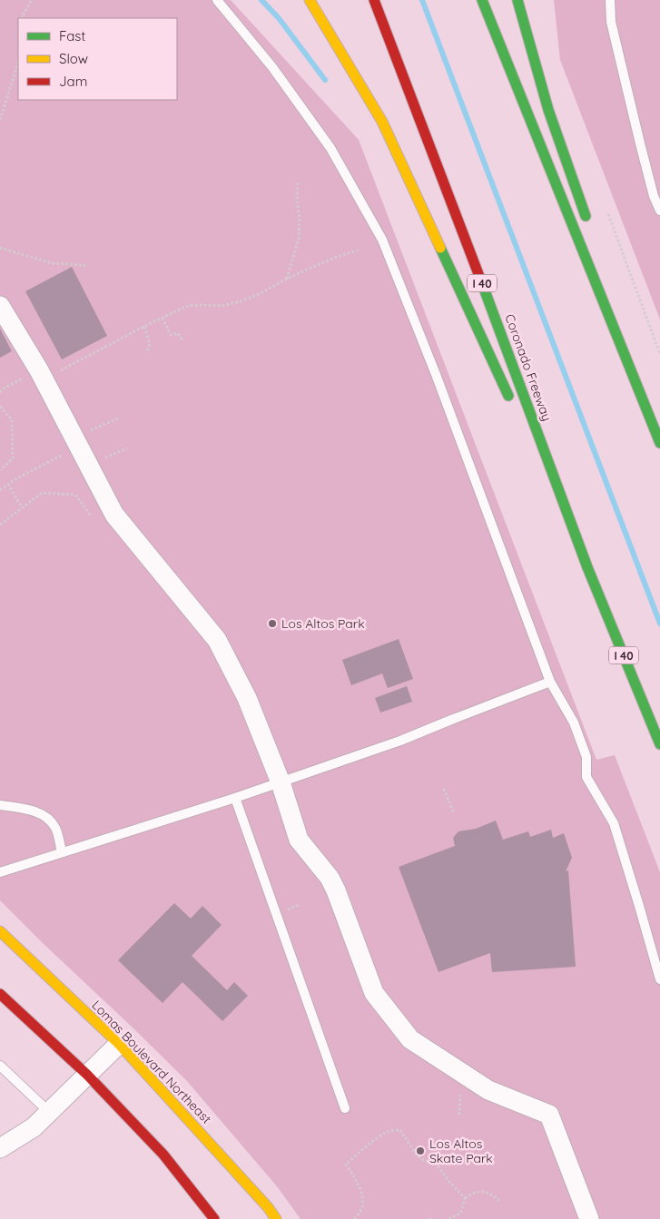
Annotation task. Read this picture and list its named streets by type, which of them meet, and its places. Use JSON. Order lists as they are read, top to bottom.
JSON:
{
  "streets": {
    "main road": ["I 40", "Coronado Freeway", "Lomas Boulevard Northeast"]
  },
  "places": ["Los Altos Park", "Los Altos Skate Park"],
  "legend": ["Fast", "Slow", "Jam"]
}
